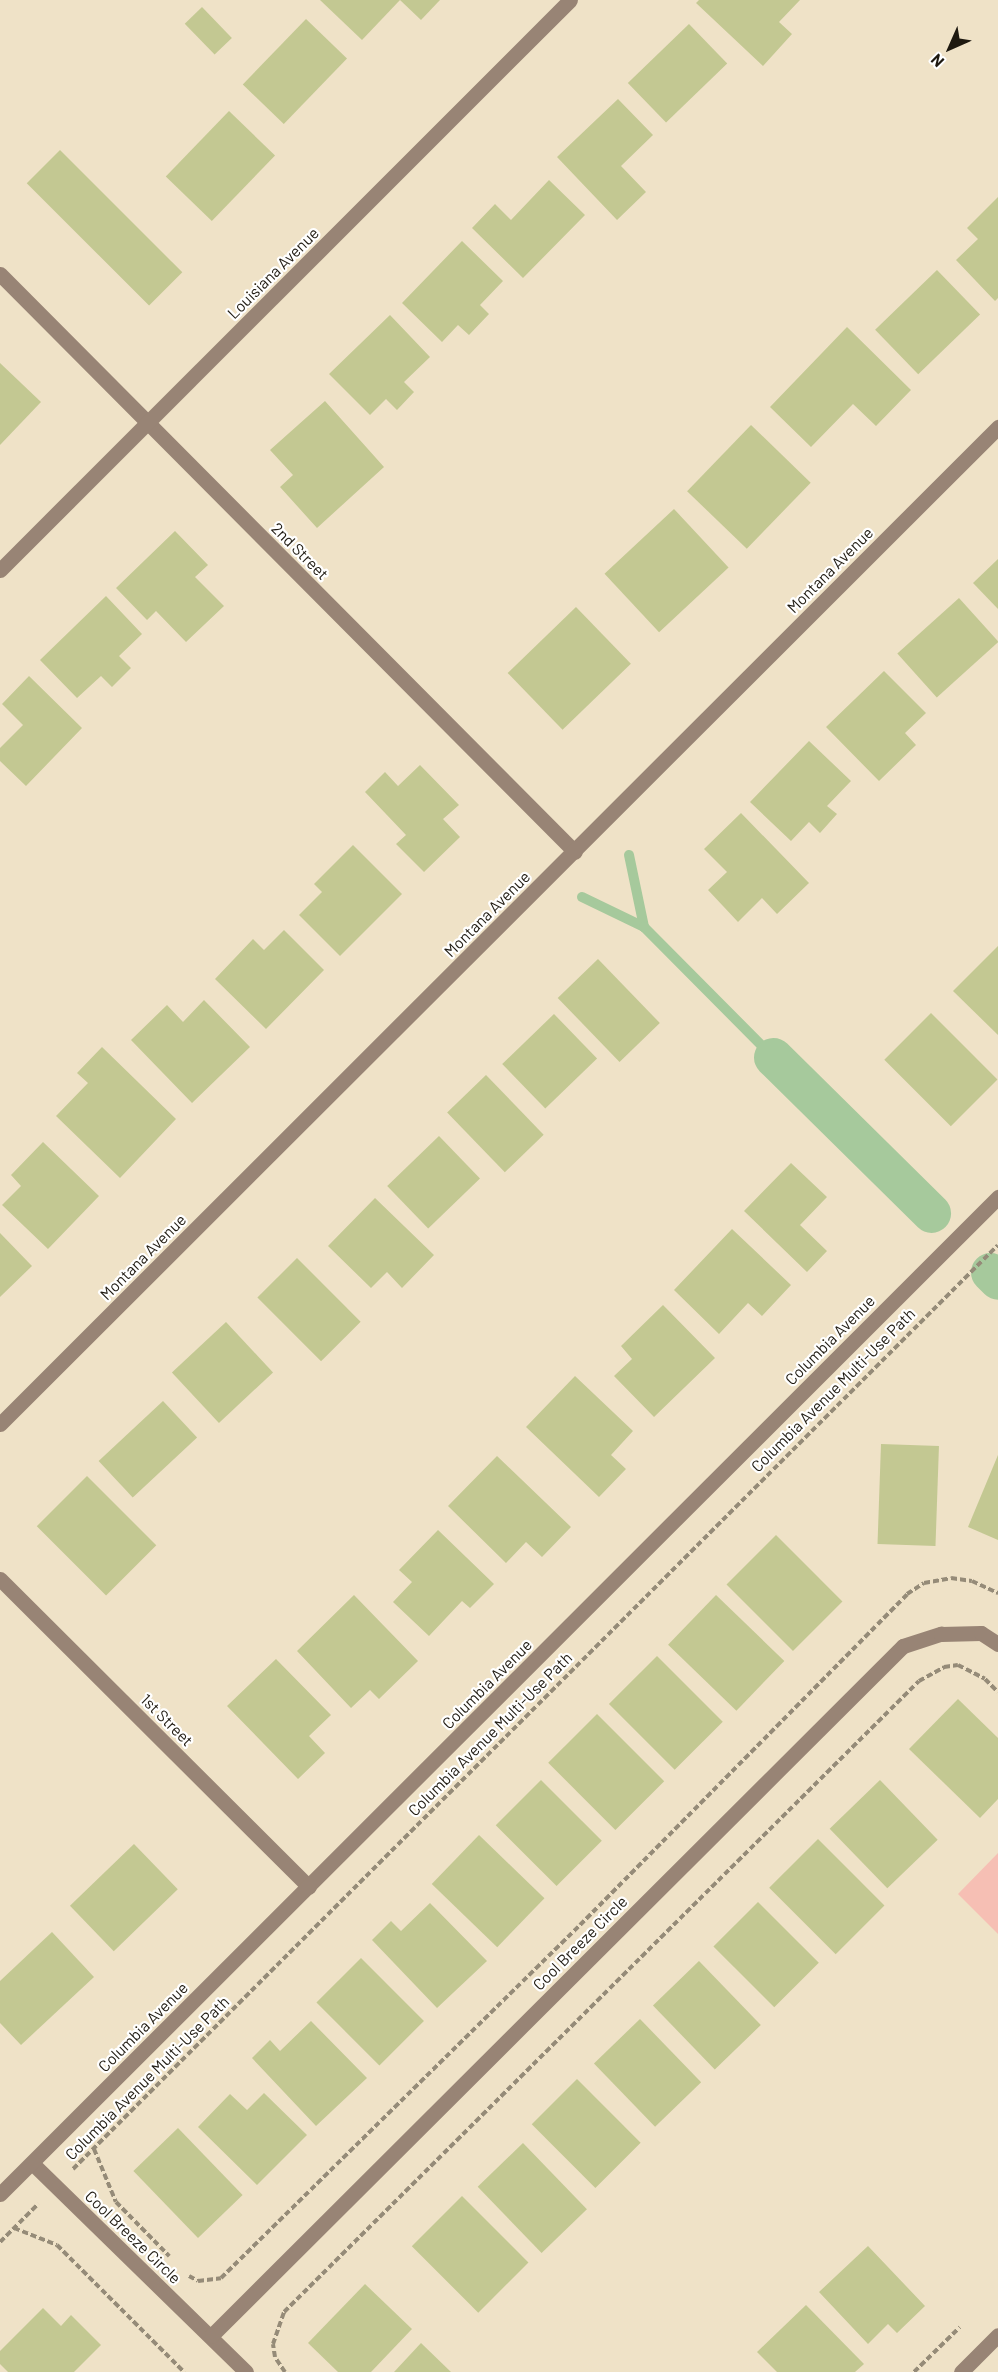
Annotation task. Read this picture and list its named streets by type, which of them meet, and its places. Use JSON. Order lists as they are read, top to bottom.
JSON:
{
  "streets": {
    "street": [
      "Louisiana Avenue",
      "2nd Street",
      "Montana Avenue",
      "Columbia Avenue",
      "1st Street",
      "Cool Breeze Circle"
    ],
    "path": ["Columbia Avenue Multi-Use Path"]
  },
  "crossings": [
    ["Louisiana Avenue", "2nd Street"],
    ["2nd Street", "Montana Avenue"],
    ["Columbia Avenue", "1st Street"],
    ["Columbia Avenue", "Cool Breeze Circle"],
    ["Columbia Avenue Multi-Use Path", "Cool Breeze Circle"]
  ],
  "north": "bottom left"
}
